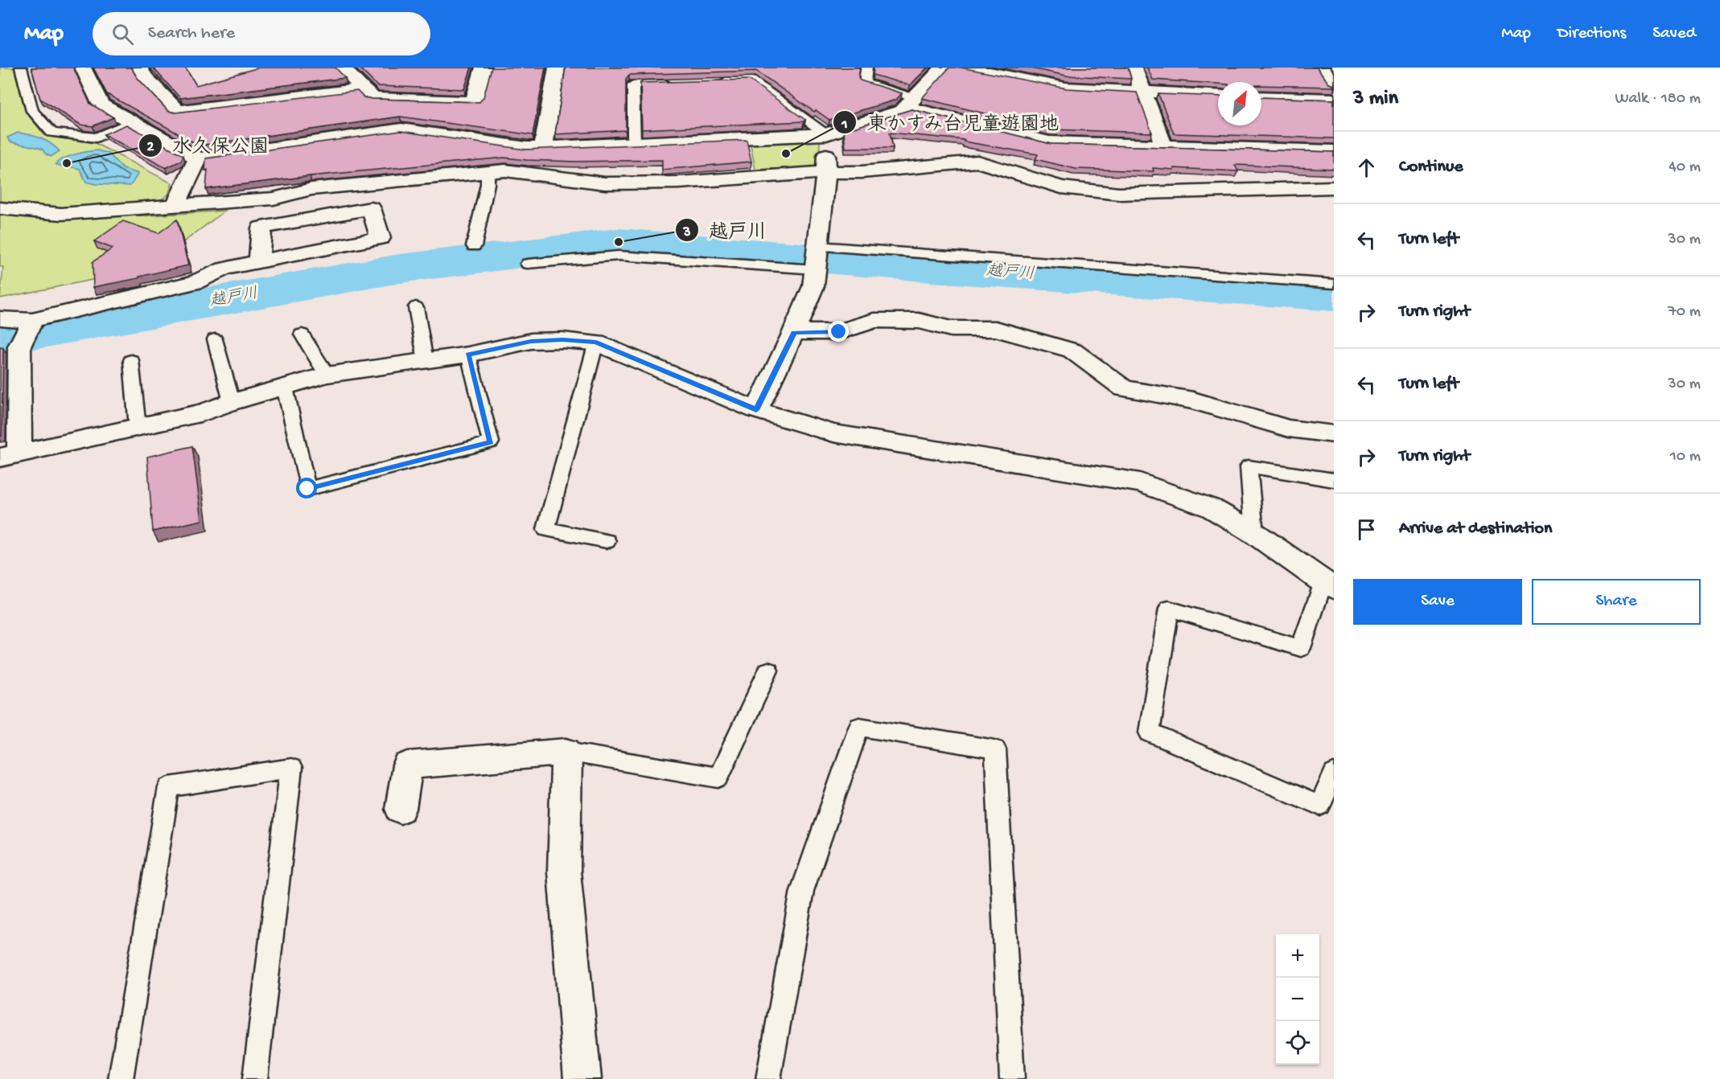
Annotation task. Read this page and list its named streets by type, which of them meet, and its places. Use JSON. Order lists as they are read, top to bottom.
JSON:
{
  "water": ["越戸川"],
  "places": ["東かすみ台児童遊園地", "水久保公園", "越戸川"],
  "north": "top right",
  "page": {
    "header": "Map",
    "search": "Search here",
    "nav": ["Map", "Directions", "Saved"],
    "heading": ["3 min", "Walk · 180 m"],
    "list": [
      ["Continue", "40 m"],
      ["Turn left", "30 m"],
      ["Turn right", "70 m"],
      ["Turn left", "30 m"],
      ["Turn right", "10 m"],
      "Arrive at destination"
    ],
    "buttons": ["Save", "Share"],
    "map_buttons": ["+", "−"]
  }
}
